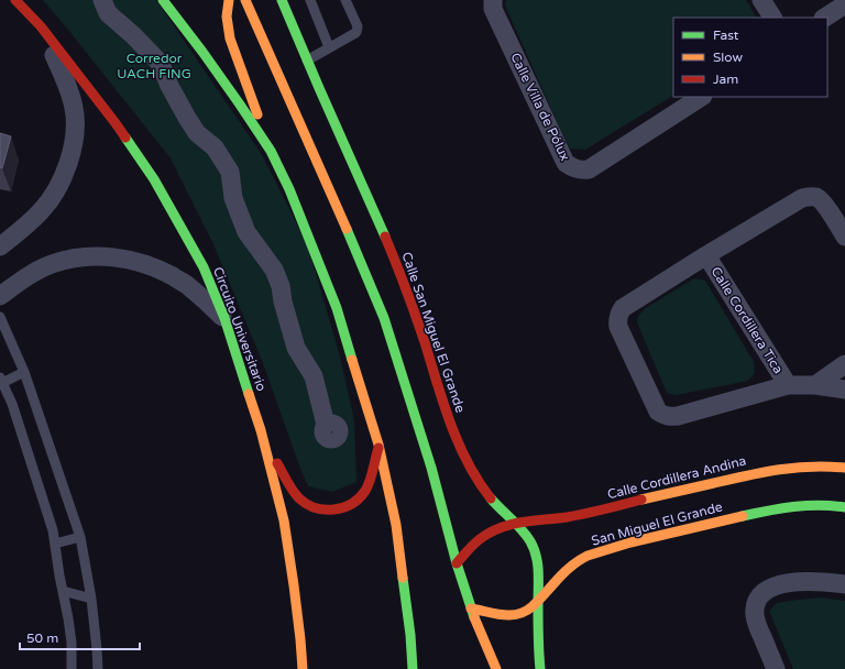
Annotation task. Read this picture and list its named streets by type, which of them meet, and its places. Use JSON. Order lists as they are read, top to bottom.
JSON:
{
  "streets": {
    "street": [
      "Calle Villa de Pólux",
      "Calle Cordillera Tica",
      "Circuito Universitario",
      "Calle San Miguel El Grande",
      "Calle Cordillera Andina",
      "San Miguel El Grande"
    ]
  },
  "crossings": [
    ["Calle San Miguel El Grande", "Calle Cordillera Andina"],
    ["Calle San Miguel El Grande", "San Miguel El Grande"],
    ["Calle Cordillera Andina", "San Miguel El Grande"]
  ],
  "parks": ["Corredor UACH FING"],
  "legend": ["Fast", "Slow", "Jam"],
  "scale_bar": "50 m"
}
